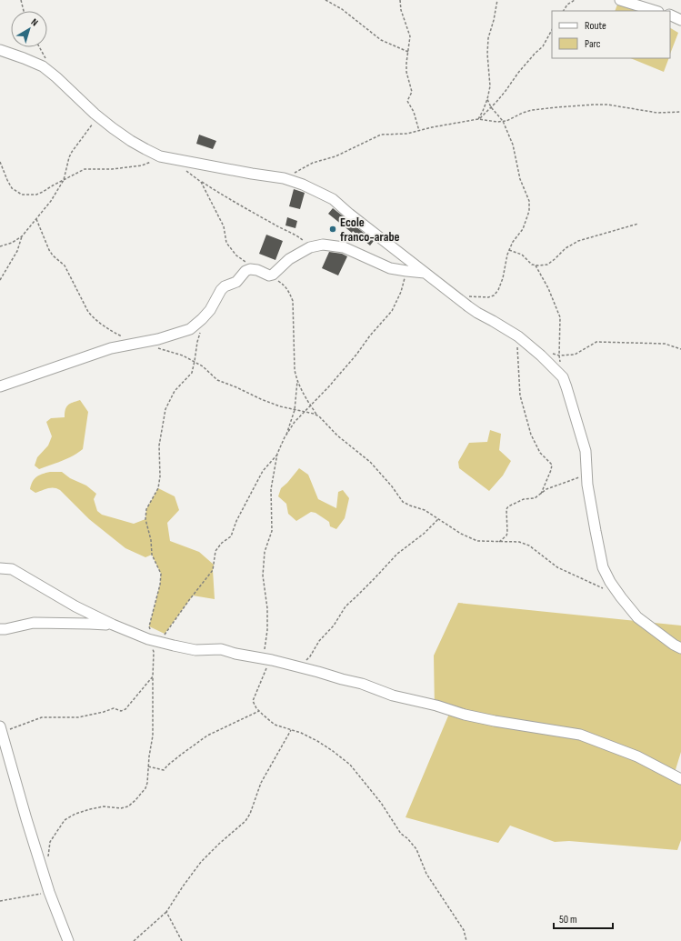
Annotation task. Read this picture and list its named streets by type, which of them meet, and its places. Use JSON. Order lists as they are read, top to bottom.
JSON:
{
  "places": ["Ecole franco-arabe"],
  "legend": ["Route", "Parc"],
  "scale_bar": "50 m",
  "north": "top right"
}
